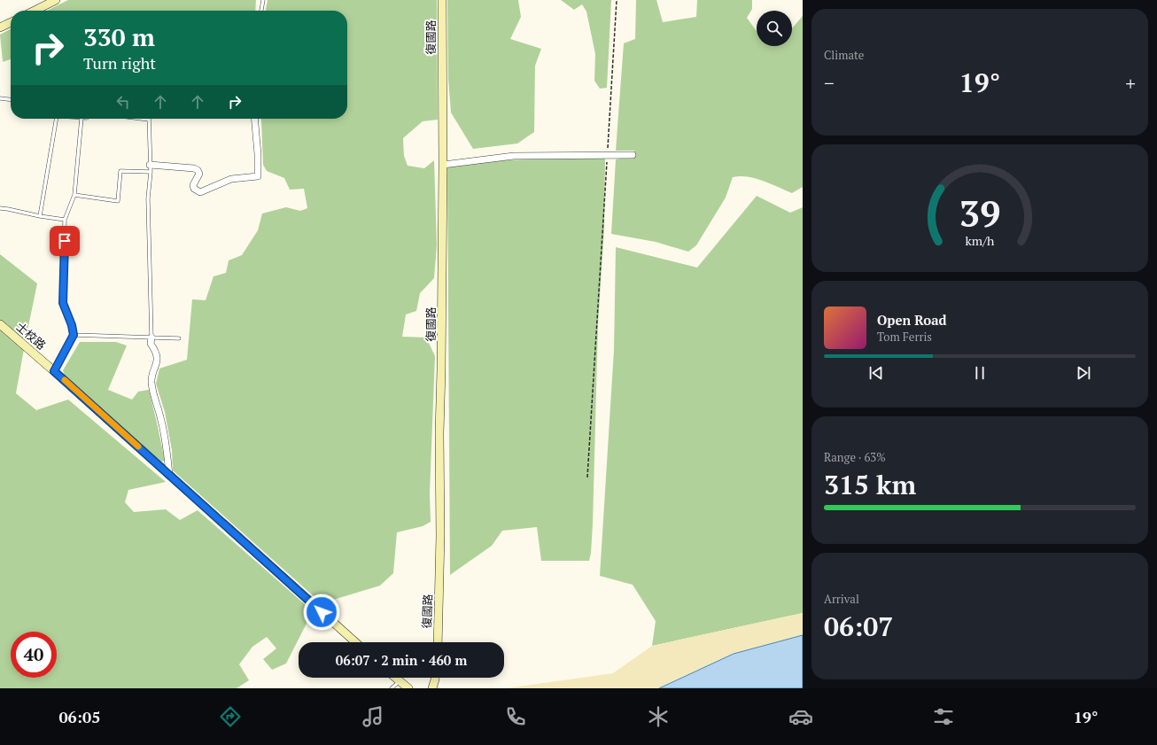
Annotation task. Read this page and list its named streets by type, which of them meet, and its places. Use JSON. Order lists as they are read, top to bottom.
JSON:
{
  "streets": {
    "street": ["復國路", "士校路"]
  },
  "page": {
    "tile": [
      "Climate",
      ["Range · 63%", "315 km"],
      ["Arrival", "06:07"]
    ],
    "turn": ["330 m", "Turn right"],
    "heat": ["−", "19°", "+"],
    "song": ["Open Road", "Tom Ferris"],
    "limit": "40",
    "trip": "06:07 · 2 min · 460 m",
    "tabs": ["06:05", "19°"],
    "gauge": ["39", "km/h"]
  }
}
